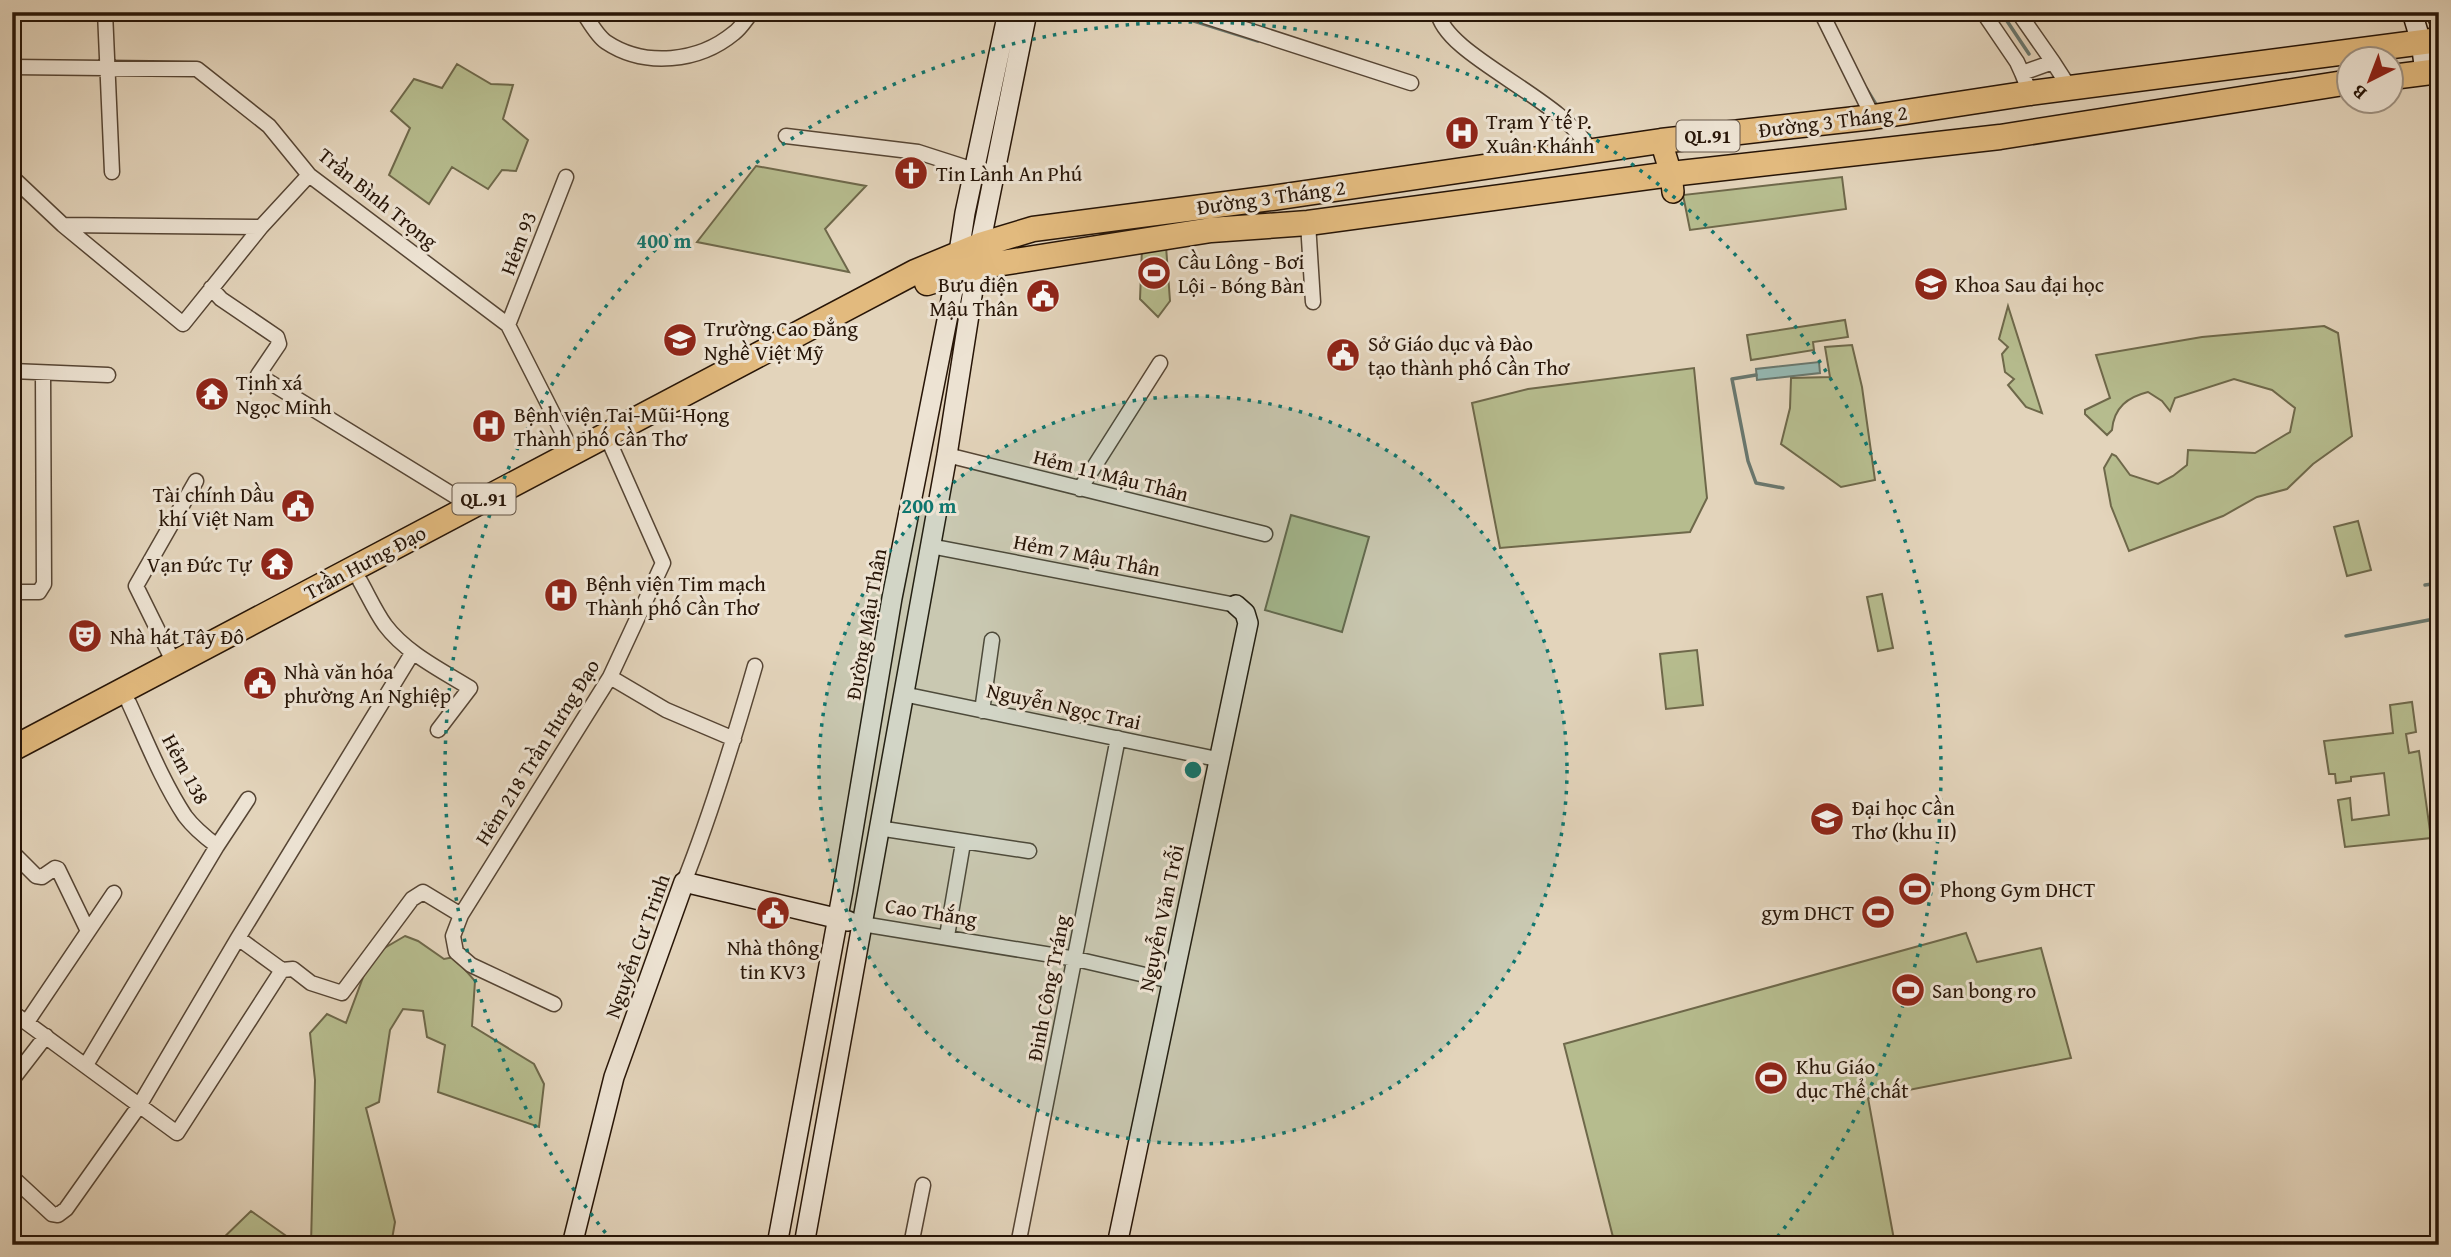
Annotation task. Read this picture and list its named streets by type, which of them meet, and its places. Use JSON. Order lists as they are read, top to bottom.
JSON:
{
  "streets": {
    "highway": ["Đường 3 Tháng 2", "QL.91", "Trần Hưng Đạo"],
    "main road": [
      "Đường Mậu Thân",
      "Cao Thắng",
      "Nguyễn Văn Trỗi",
      "Nguyễn Cư Trinh"
    ],
    "street": [
      "Trần Bình Trọng",
      "Hẻm 93",
      "Hẻm 11 Mậu Thân",
      "Hẻm 7 Mậu Thân",
      "Nguyễn Ngọc Trai",
      "Hẻm 218 Trần Hưng Đạo",
      "Hẻm 138",
      "Đinh Công Tráng"
    ]
  },
  "crossings": [
    ["Đường 3 Tháng 2", "Trần Hưng Đạo"],
    ["Đường 3 Tháng 2", "Đường Mậu Thân"],
    ["Trần Bình Trọng", "Hẻm 93"],
    ["Trần Bình Trọng", "Trần Hưng Đạo"],
    ["Hẻm 11 Mậu Thân", "Đường Mậu Thân"],
    ["Hẻm 7 Mậu Thân", "Đường Mậu Thân"],
    ["Hẻm 7 Mậu Thân", "Nguyễn Văn Trỗi"],
    ["Trần Hưng Đạo", "Đường Mậu Thân"],
    ["Trần Hưng Đạo", "Hẻm 218 Trần Hưng Đạo"],
    ["Trần Hưng Đạo", "Hẻm 138"],
    ["Đường Mậu Thân", "Nguyễn Ngọc Trai"],
    ["Đường Mậu Thân", "Cao Thắng"],
    ["Nguyễn Ngọc Trai", "Nguyễn Văn Trỗi"],
    ["Nguyễn Ngọc Trai", "Đinh Công Tráng"],
    ["Cao Thắng", "Nguyễn Văn Trỗi"],
    ["Cao Thắng", "Nguyễn Cư Trinh"],
    ["Cao Thắng", "Đinh Công Tráng"]
  ],
  "places": {
    "hospital": ["Trạm Y tế P. Xuân Khánh", "Bệnh viện Tai-Mũi-Họng Thành phố Cần Thơ", "Bệnh viện Tim mạch Thành phố Cần Thơ"],
    "church": ["Tin Lành An Phú"],
    "sports": [
      "Cầu Lông - Bơi Lội - Bóng Bàn",
      "Phong Gym DHCT",
      "gym DHCT",
      "San bong ro",
      "Khu Giáo dục Thể chất"
    ],
    "school or university": ["Khoa Sau đại học", "Trường Cao Đẳng Nghề Việt Mỹ", "Đại học Cần Thơ (khu II)"],
    "public building": [
      "Bưu điện Mậu Thân",
      "Sở Giáo dục và Đào tạo thành phố Cần Thơ",
      "Tài chính Dầu khí Việt Nam",
      "Nhà văn hóa phường An Nghiệp",
      "Nhà thông tin KV3"
    ],
    "temple": ["Tịnh xá Ngọc Minh", "Vạn Đức Tự"],
    "theatre": ["Nhà hát Tây Đô"]
  },
  "north": "bottom left",
  "rings": ["400 m", "200 m"]
}
